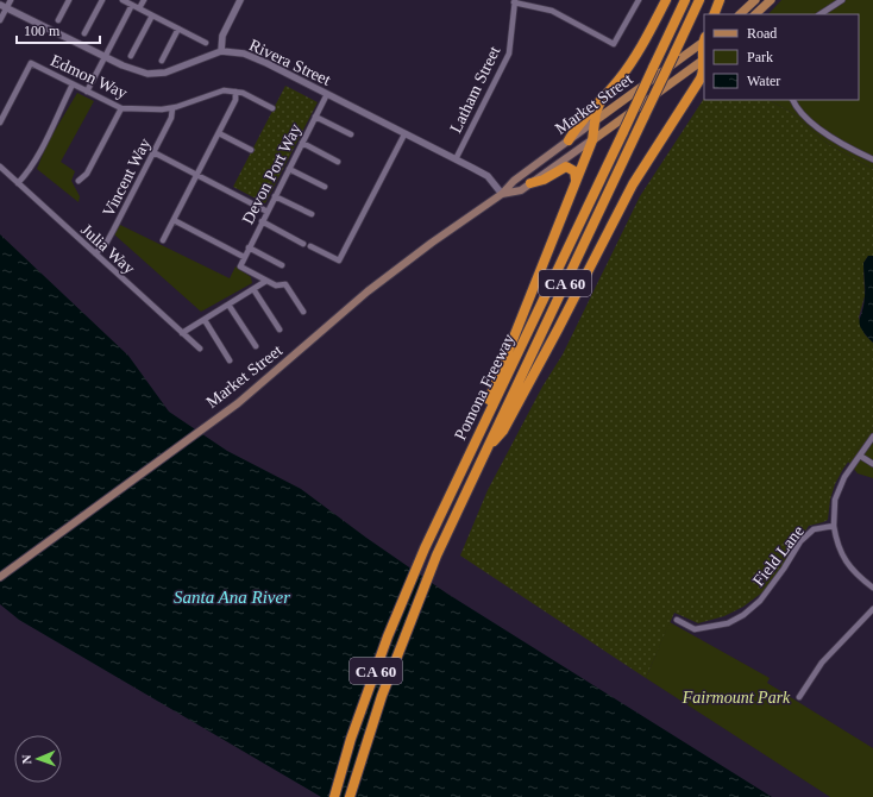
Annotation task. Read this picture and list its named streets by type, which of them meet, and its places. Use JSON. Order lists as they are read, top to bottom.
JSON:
{
  "streets": {
    "highway": ["CA 60", "Pomona Freeway"],
    "main road": ["Market Street"],
    "street": [
      "Rivera Street",
      "Edmon Way",
      "Latham Street",
      "Devon Port Way",
      "Vincent Way",
      "Julia Way",
      "Field Lane"
    ]
  },
  "crossings": [
    ["Rivera Street", "Latham Street"],
    ["Rivera Street", "Market Street"],
    ["Rivera Street", "Devon Port Way"],
    ["Edmon Way", "Vincent Way"],
    ["Vincent Way", "Julia Way"]
  ],
  "water": ["Santa Ana River"],
  "parks": ["Fairmount Park"],
  "legend": ["Road", "Park", "Water"],
  "scale_bar": "100 m",
  "north": "left"
}
